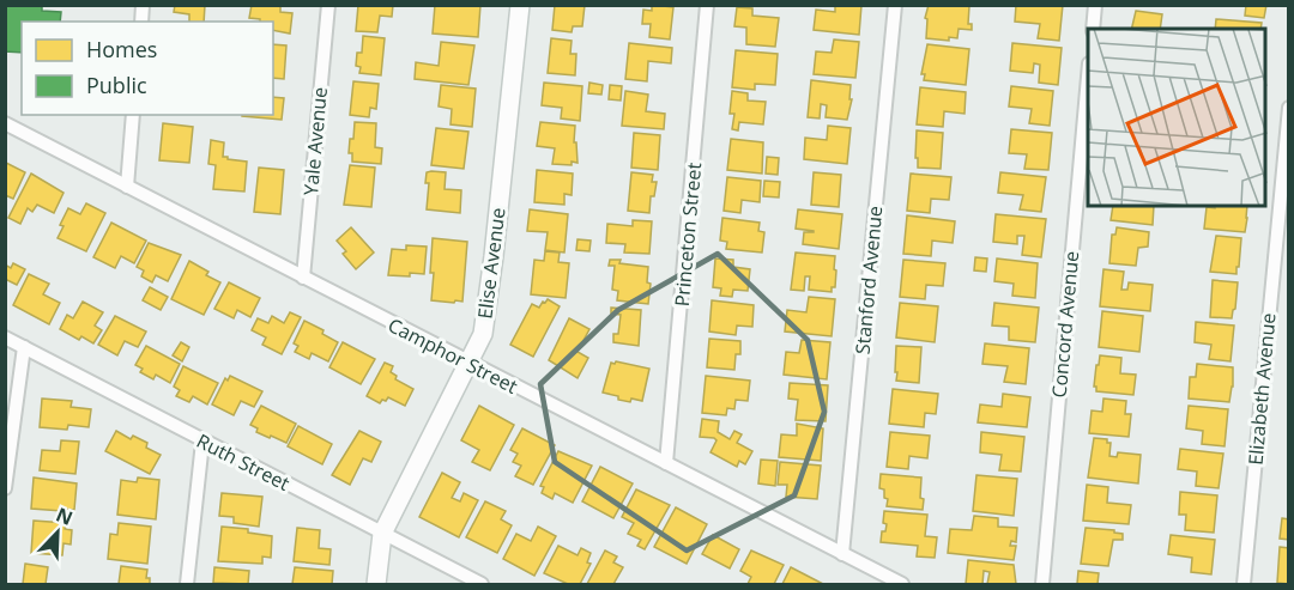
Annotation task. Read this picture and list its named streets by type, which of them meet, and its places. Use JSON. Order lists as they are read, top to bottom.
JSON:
{
  "streets": {
    "street": [
      "Yale Avenue",
      "Princeton Street",
      "Elise Avenue",
      "Stanford Avenue",
      "Concord Avenue",
      "Camphor Street",
      "Elizabeth Avenue",
      "Ruth Street"
    ]
  },
  "crossings": [
    ["Yale Avenue", "Camphor Street"],
    ["Princeton Street", "Camphor Street"],
    ["Elise Avenue", "Camphor Street"],
    ["Elise Avenue", "Ruth Street"],
    ["Stanford Avenue", "Camphor Street"]
  ],
  "legend": ["Homes", "Public"],
  "north": "top right"
}
